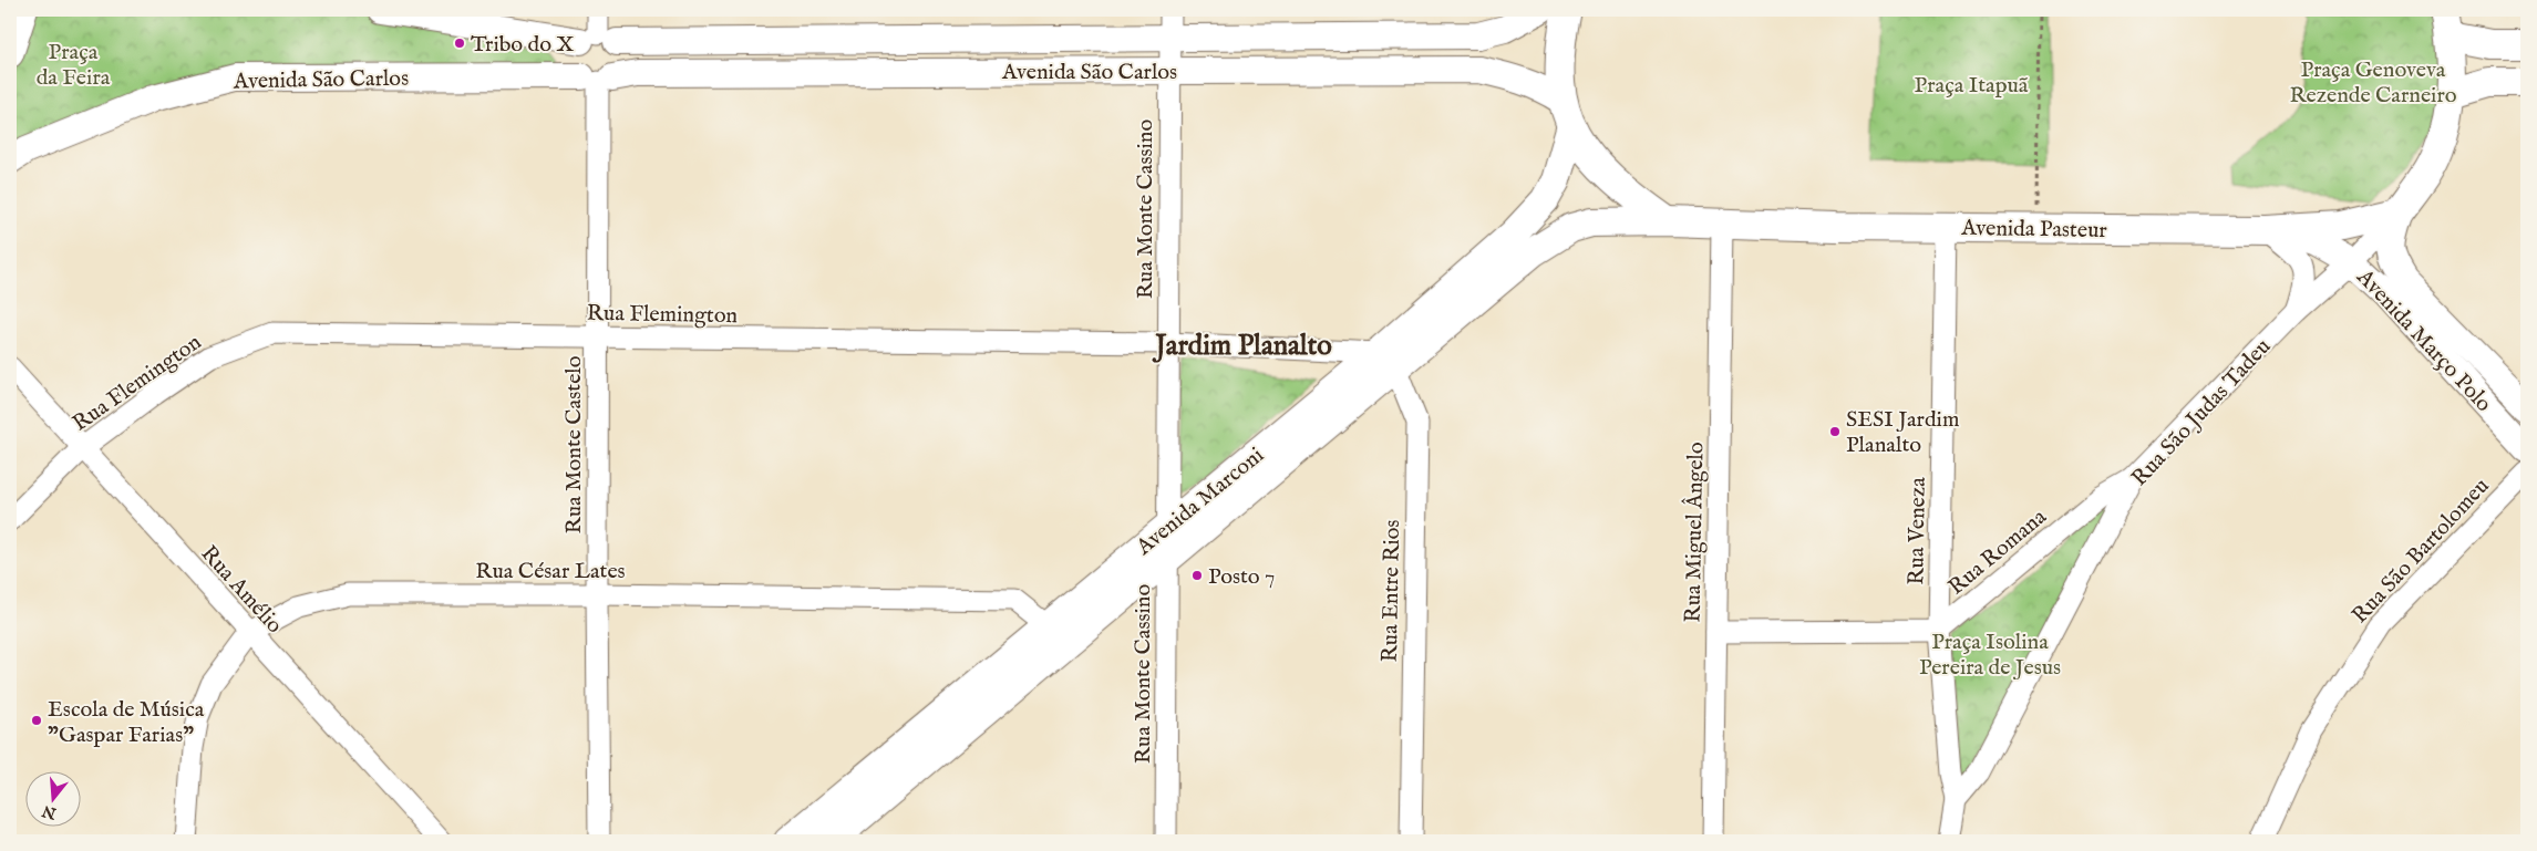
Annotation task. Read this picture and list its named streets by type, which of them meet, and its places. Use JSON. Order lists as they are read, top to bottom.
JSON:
{
  "streets": {
    "main road": ["Avenida Pasteur", "Rua São Judas Tadeu", "Avenida Marconi"],
    "street": [
      "Avenida São Carlos",
      "Rua Monte Cassino",
      "Rua Flemington",
      "Avenida Março Polo",
      "Rua Monte Castelo",
      "Rua Veneza",
      "Rua Miguel Ângelo",
      "Rua São Bartolomeu",
      "Rua Romana",
      "Rua César Lates",
      "Rua Amélio",
      "Rua Entre Rios"
    ]
  },
  "crossings": [
    ["Avenida São Carlos", "Rua Monte Cassino"],
    ["Avenida São Carlos", "Rua Monte Castelo"],
    ["Rua Monte Cassino", "Rua Flemington"],
    ["Rua Monte Cassino", "Avenida Marconi"],
    ["Avenida Pasteur", "Avenida Março Polo"],
    ["Avenida Pasteur", "Rua São Judas Tadeu"],
    ["Avenida Pasteur", "Avenida Marconi"],
    ["Avenida Pasteur", "Rua Veneza"],
    ["Avenida Pasteur", "Rua Miguel Ângelo"],
    ["Rua Flemington", "Rua Monte Castelo"],
    ["Rua Flemington", "Avenida Marconi"],
    ["Rua Flemington", "Rua Amélio"],
    ["Rua Flemington", "Rua Entre Rios"],
    ["Avenida Março Polo", "Rua São Judas Tadeu"],
    ["Rua São Judas Tadeu", "Rua Veneza"],
    ["Rua São Judas Tadeu", "Rua Romana"],
    ["Rua Monte Castelo", "Rua César Lates"],
    ["Avenida Marconi", "Rua César Lates"],
    ["Avenida Marconi", "Rua Entre Rios"],
    ["Rua Veneza", "Rua Romana"],
    ["Rua César Lates", "Rua Amélio"]
  ],
  "districts": ["Jardim Planalto"],
  "parks": [
    "Praça da Feira",
    "Praça Genoveva Rezende Carneiro",
    "Praça Itapuã",
    "Praça Isolina Pereira de Jesus"
  ],
  "places": [
    "Tribo do X",
    "SESI Jardim Planalto",
    "Posto 7",
    "Escola de Música \"Gaspar Farias\""
  ],
  "north": "bottom"
}
